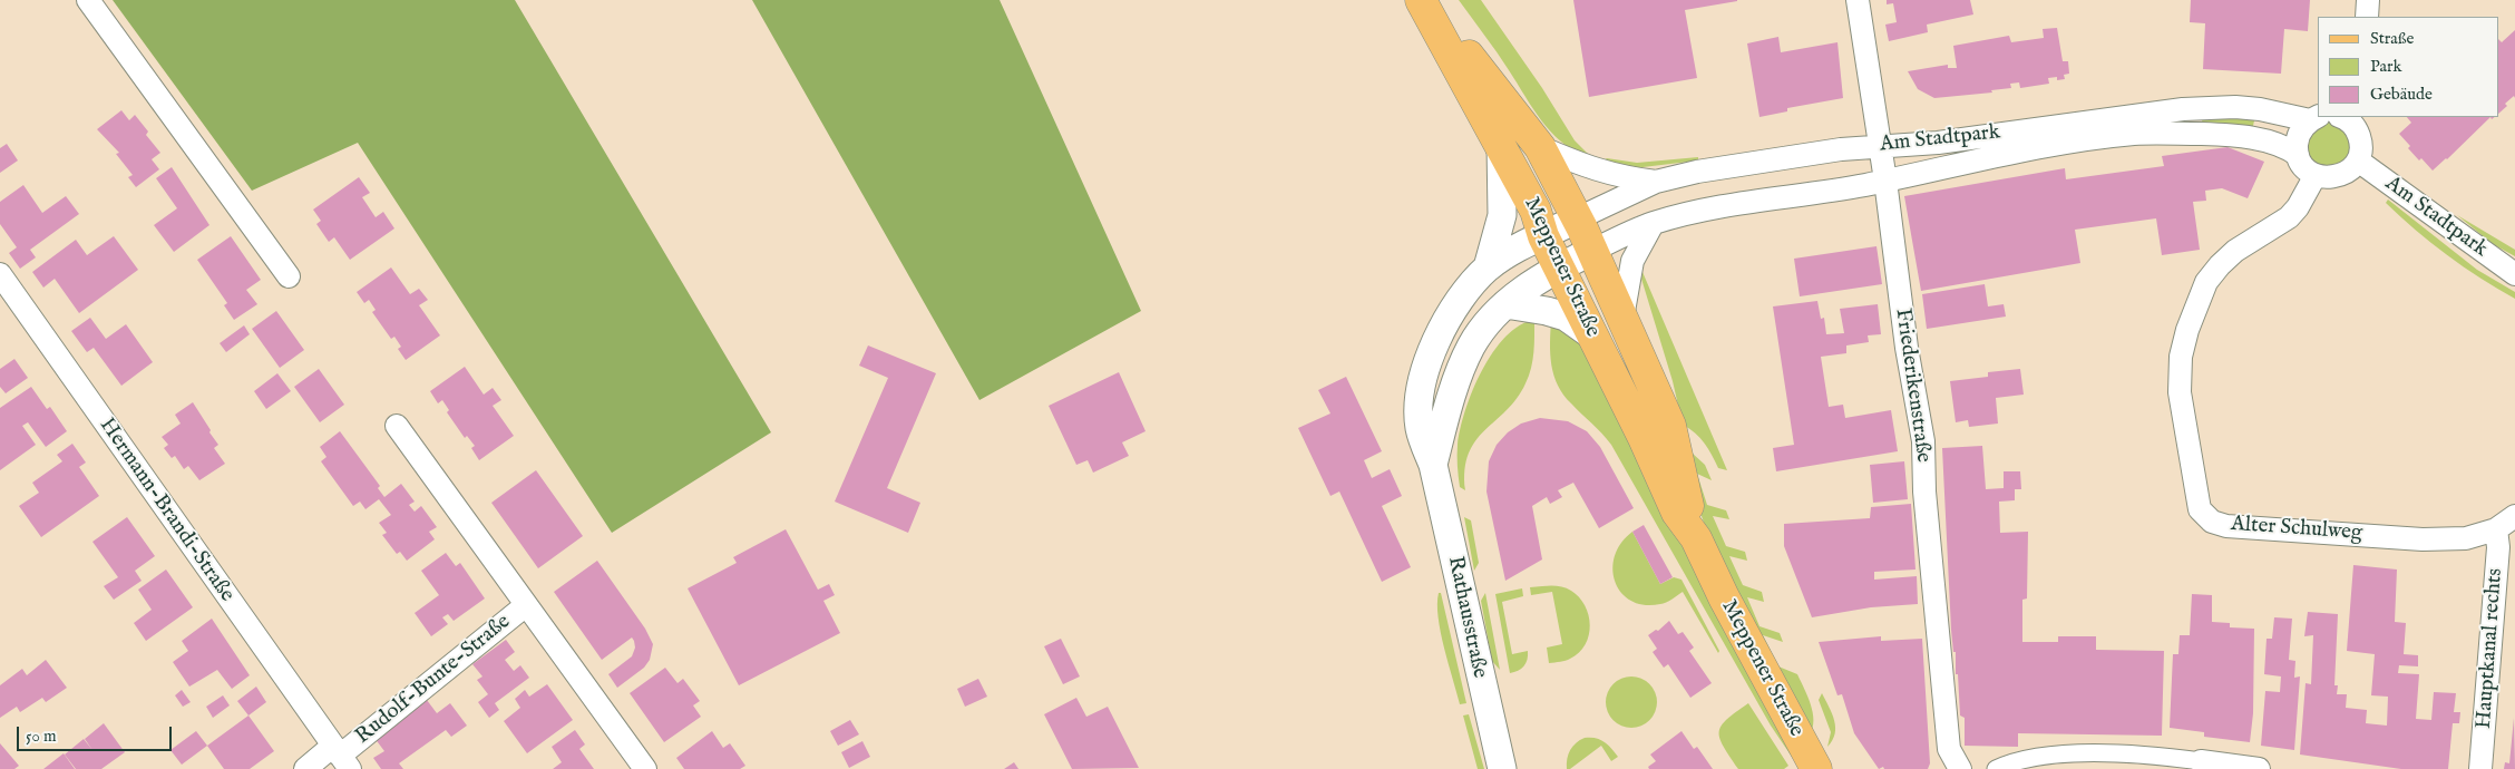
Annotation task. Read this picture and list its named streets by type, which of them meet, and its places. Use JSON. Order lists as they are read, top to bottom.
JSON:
{
  "streets": {
    "main road": ["Meppener Straße"],
    "street": [
      "Am Stadtpark",
      "Friederikenstraße",
      "Hermann-Brandi-Straße",
      "Alter Schulweg",
      "Rathausstraße",
      "Hauptkanal rechts",
      "Rudolf-Bunte-Straße"
    ]
  },
  "crossings": [
    ["Am Stadtpark", "Meppener Straße"],
    ["Am Stadtpark", "Friederikenstraße"],
    ["Am Stadtpark", "Rathausstraße"],
    ["Meppener Straße", "Rathausstraße"],
    ["Hermann-Brandi-Straße", "Rudolf-Bunte-Straße"],
    ["Alter Schulweg", "Hauptkanal rechts"]
  ],
  "legend": ["Straße", "Park", "Gebäude"],
  "scale_bar": "50 m"
}
